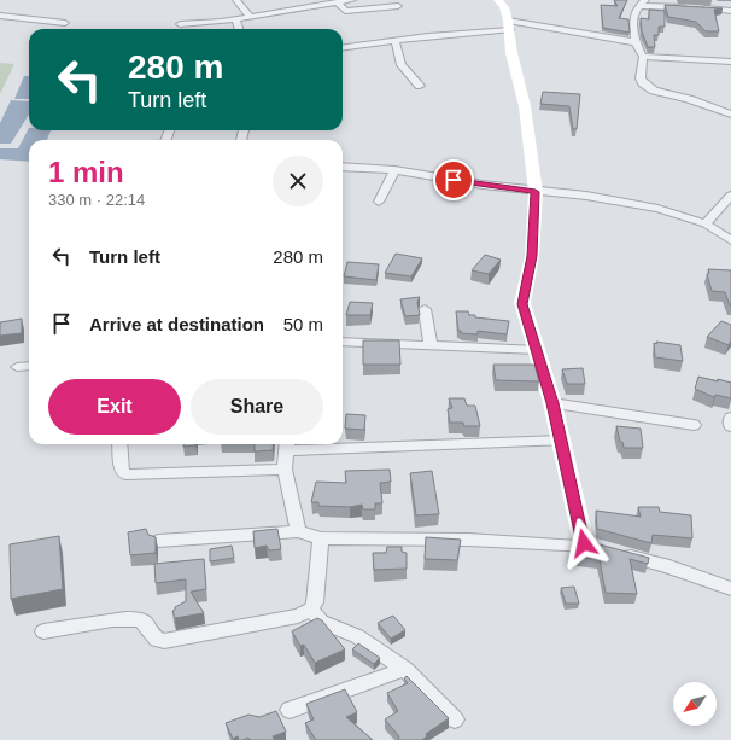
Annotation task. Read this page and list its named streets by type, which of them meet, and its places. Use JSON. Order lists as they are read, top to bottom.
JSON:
{
  "north": "bottom left",
  "page": {
    "turn": ["280 m", "Turn left"],
    "heading": ["1 min", "330 m · 22:14"],
    "list": [
      {
        "name": "Turn left",
        "value": "280 m"
      },
      {
        "name": "Arrive at destination",
        "value": "50 m"
      }
    ],
    "buttons": ["Exit", "Share"]
  }
}
